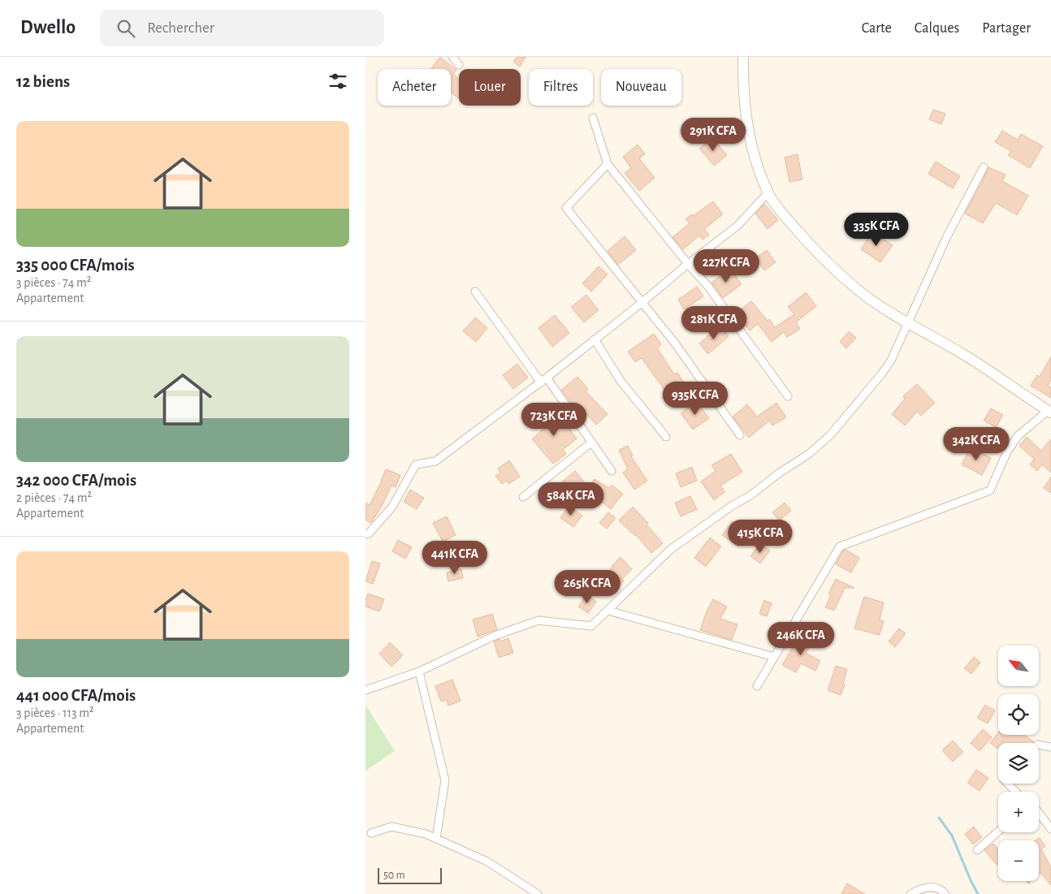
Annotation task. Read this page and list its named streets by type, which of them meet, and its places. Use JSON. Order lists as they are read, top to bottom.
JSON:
{
  "scale_bar": "50 m",
  "north": "top left",
  "page": {
    "header": "Dwello",
    "search": "Rechercher",
    "nav": ["Carte", "Calques", "Partager"],
    "heading": "12 biens",
    "chip": [
      "Acheter",
      "Louer",
      "Filtres",
      "Nouveau"
    ],
    "list": [
      {
        "name": "335 000 CFA/mois",
        "note": "3 pièces · 74 m² · Appartement"
      },
      {
        "name": "342 000 CFA/mois",
        "note": "2 pièces · 74 m² · Appartement"
      },
      {
        "name": "441 000 CFA/mois",
        "note": "3 pièces · 113 m² · Appartement"
      }
    ],
    "price": [
      "291K CFA",
      "335K CFA",
      "227K CFA",
      "281K CFA",
      "935K CFA",
      "723K CFA",
      "342K CFA",
      "584K CFA",
      "415K CFA",
      "441K CFA",
      "265K CFA",
      "246K CFA"
    ],
    "map_buttons": ["+", "−"],
    "scale": "50 m"
  }
}
